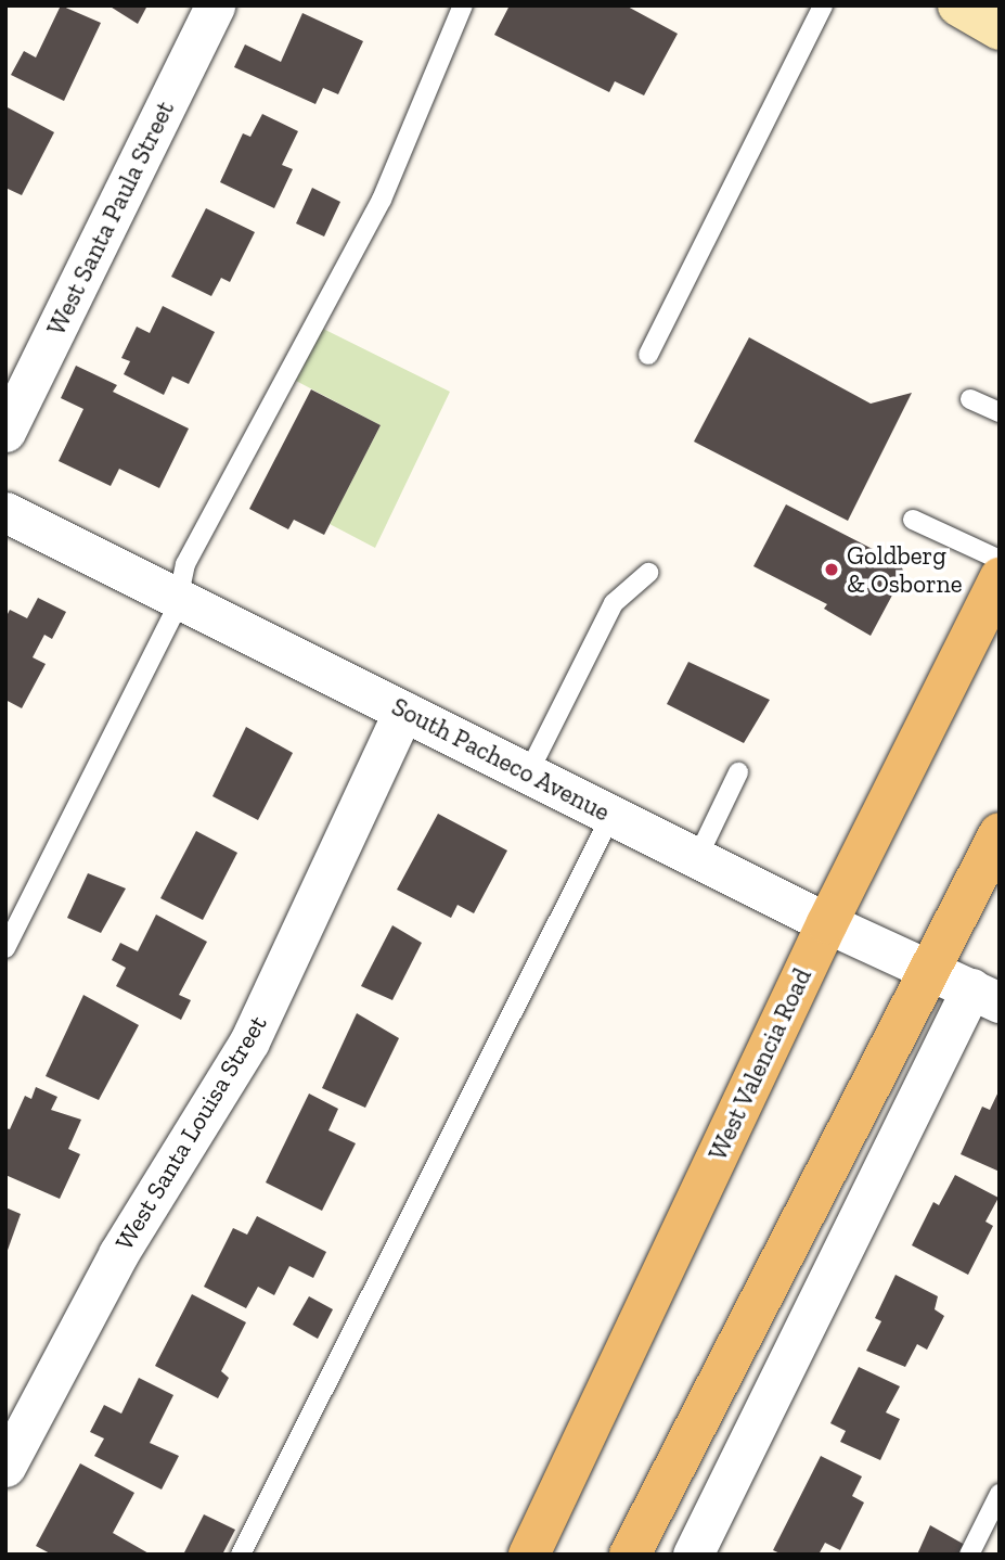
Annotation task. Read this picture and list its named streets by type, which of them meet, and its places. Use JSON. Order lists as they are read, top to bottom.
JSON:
{
  "streets": {
    "main road": ["West Valencia Road"],
    "street": ["West Santa Paula Street", "South Pacheco Avenue", "West Santa Louisa Street"]
  },
  "crossings": [
    ["South Pacheco Avenue", "West Valencia Road"],
    ["South Pacheco Avenue", "West Santa Louisa Street"]
  ],
  "places": ["Goldberg & Osborne"]
}
